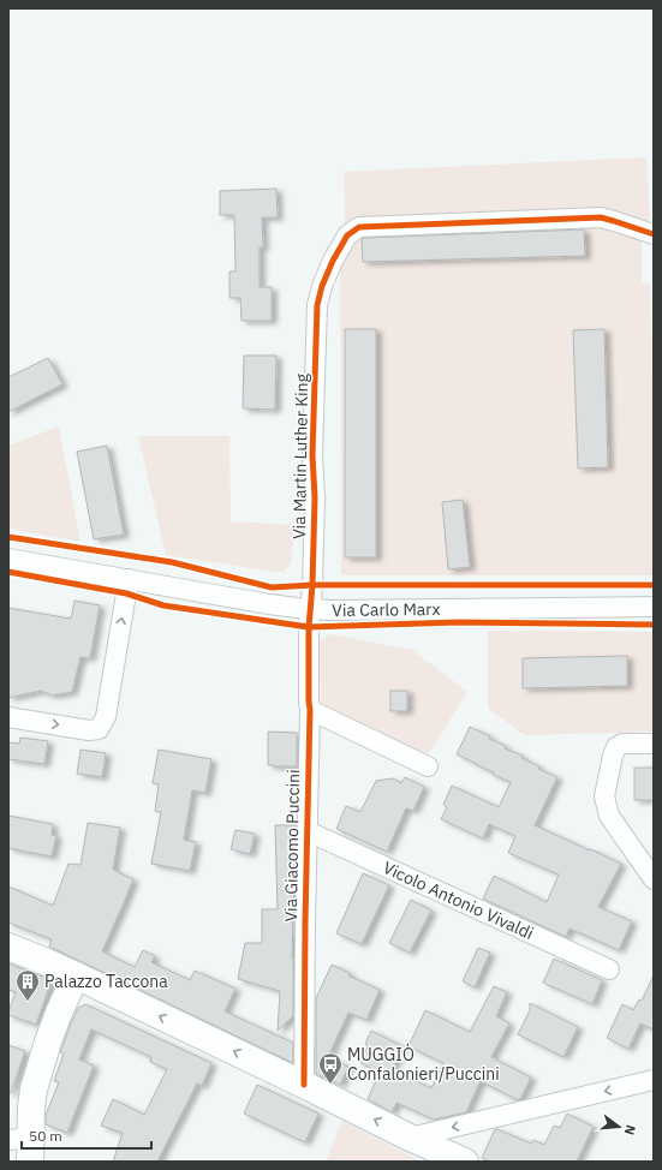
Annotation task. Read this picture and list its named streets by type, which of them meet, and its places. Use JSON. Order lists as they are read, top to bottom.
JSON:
{
  "streets": {
    "street": [
      "Via Martin Luther King",
      "Via Carlo Marx",
      "Via Giacomo Puccini",
      "Vicolo Antonio Vivaldi"
    ]
  },
  "crossings": [
    ["Via Martin Luther King", "Via Carlo Marx"],
    ["Via Martin Luther King", "Via Giacomo Puccini"],
    ["Via Carlo Marx", "Via Giacomo Puccini"],
    ["Via Giacomo Puccini", "Vicolo Antonio Vivaldi"]
  ],
  "places": {
    "building": ["Palazzo Taccona"],
    "bus stop": ["MUGGIÒ Confalonieri/Puccini"]
  },
  "scale_bar": "50 m",
  "north": "right"
}
